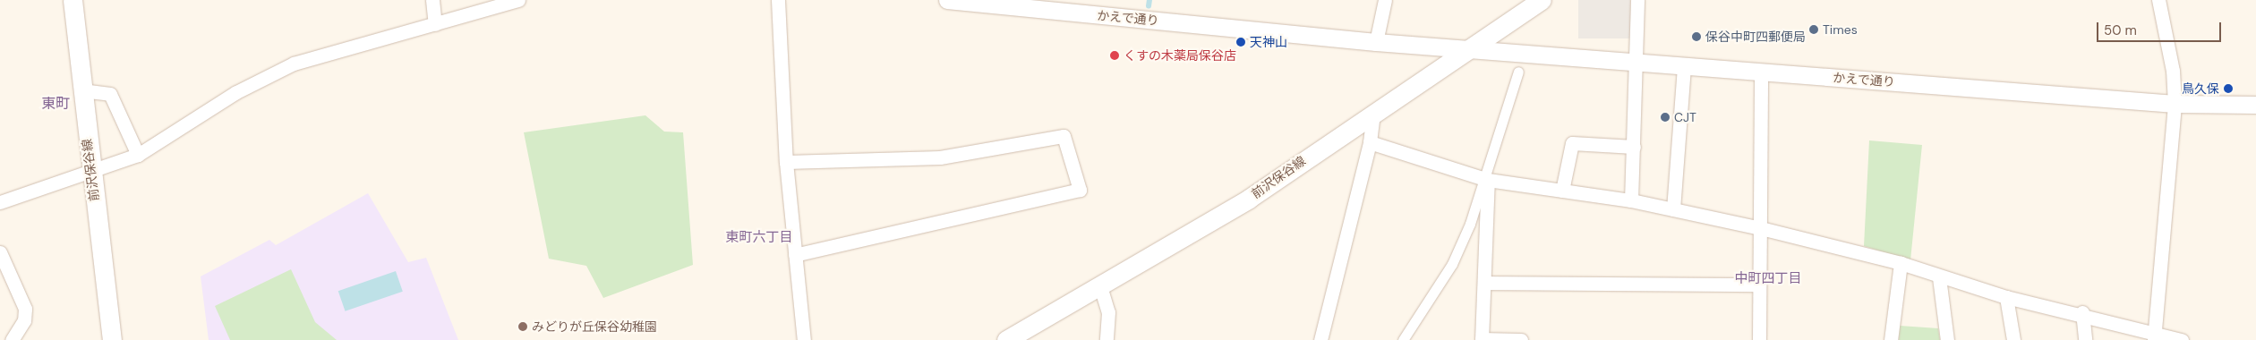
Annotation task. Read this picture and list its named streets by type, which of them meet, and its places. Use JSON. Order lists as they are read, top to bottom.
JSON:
{
  "streets": {
    "main road": ["前沢保谷線"],
    "street": ["かえで通り"]
  },
  "crossings": [
    ["かえで通り", "前沢保谷線"]
  ],
  "districts": ["東町", "東町六丁目", "中町四丁目"],
  "places": [
    "Times",
    "保谷中町四郵便局",
    "天神山",
    "くすの木薬局保谷店",
    "鳥久保",
    "CJT",
    "みどりが丘保谷幼稚園"
  ],
  "scale_bar": "50 m"
}
